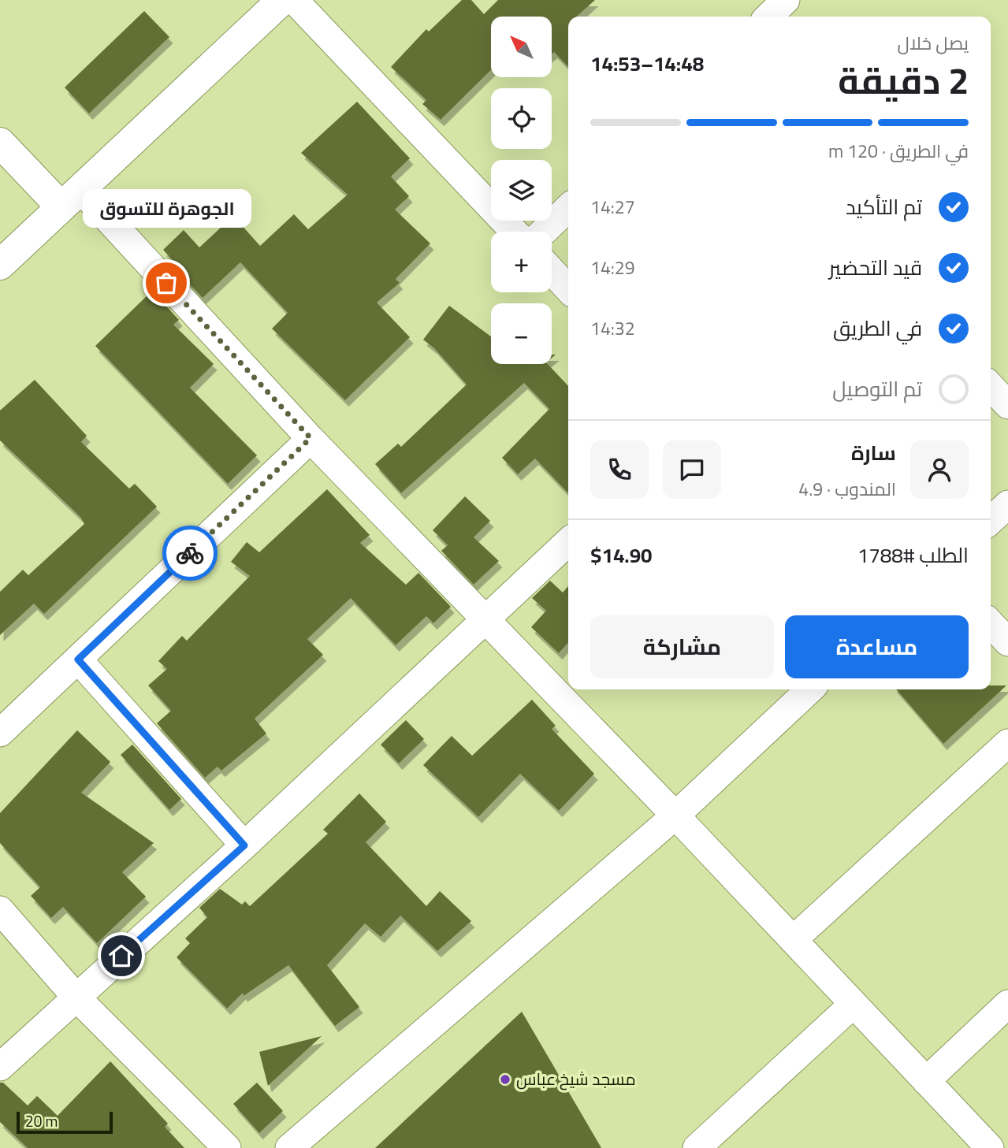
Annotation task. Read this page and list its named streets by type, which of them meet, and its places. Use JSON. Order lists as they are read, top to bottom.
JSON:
{
  "places": ["الجوهرة للتسوق", "مسجد شيخ عباس"],
  "scale_bar": "20 m",
  "north": "top left",
  "page": {
    "map_buttons": ["+", "−"],
    "heading": ["2 دقيقة", "يصل خلال", "14:48–14:53"],
    "panel": [
      "سارة",
      "المندوب · 4.9",
      "الطلب #1788",
      "$14.90"
    ],
    "bar": "في الطريق · 120 m",
    "list": [
      ["تم التأكيد", "14:27"],
      ["قيد التحضير", "14:29"],
      ["في الطريق", "14:32"],
      "تم التوصيل"
    ],
    "bubble": "الجوهرة للتسوق",
    "buttons": ["مساعدة", "مشاركة"],
    "scale": "20 m"
  }
}
